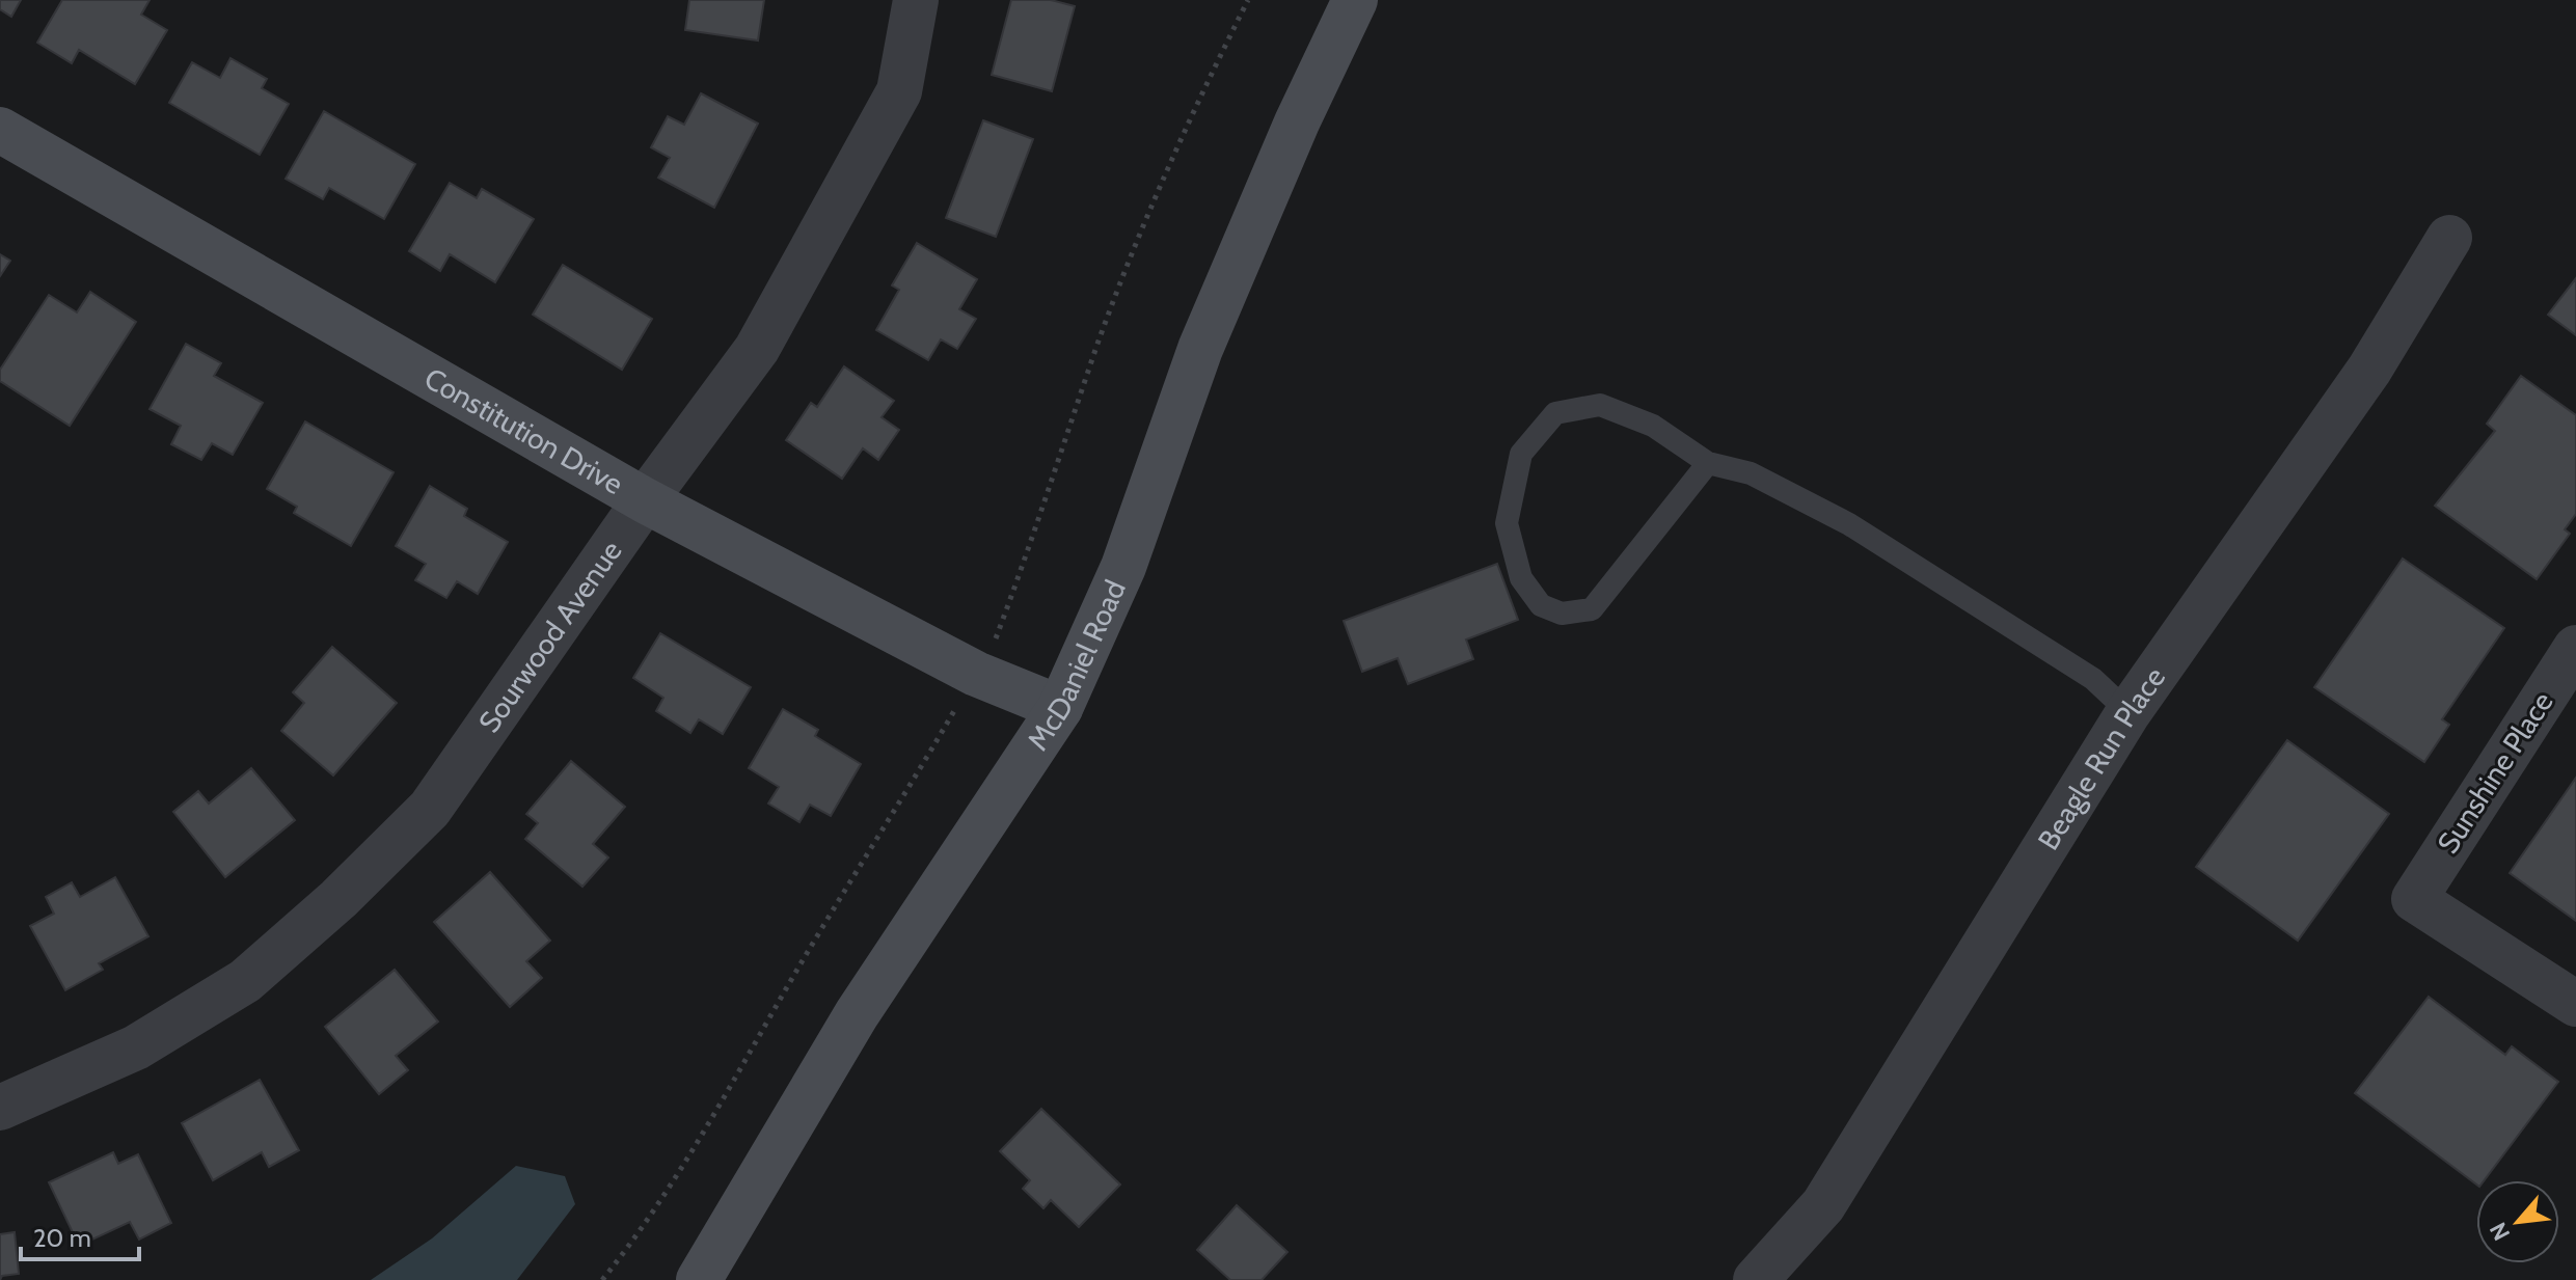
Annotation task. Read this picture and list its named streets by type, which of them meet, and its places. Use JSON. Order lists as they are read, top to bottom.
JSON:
{
  "streets": {
    "main road": ["Constitution Drive", "McDaniel Road"],
    "street": ["Sourwood Avenue", "Beagle Run Place", "Sunshine Place"]
  },
  "crossings": [
    ["Constitution Drive", "Sourwood Avenue"],
    ["Constitution Drive", "McDaniel Road"]
  ],
  "scale_bar": "20 m",
  "north": "bottom left"
}
